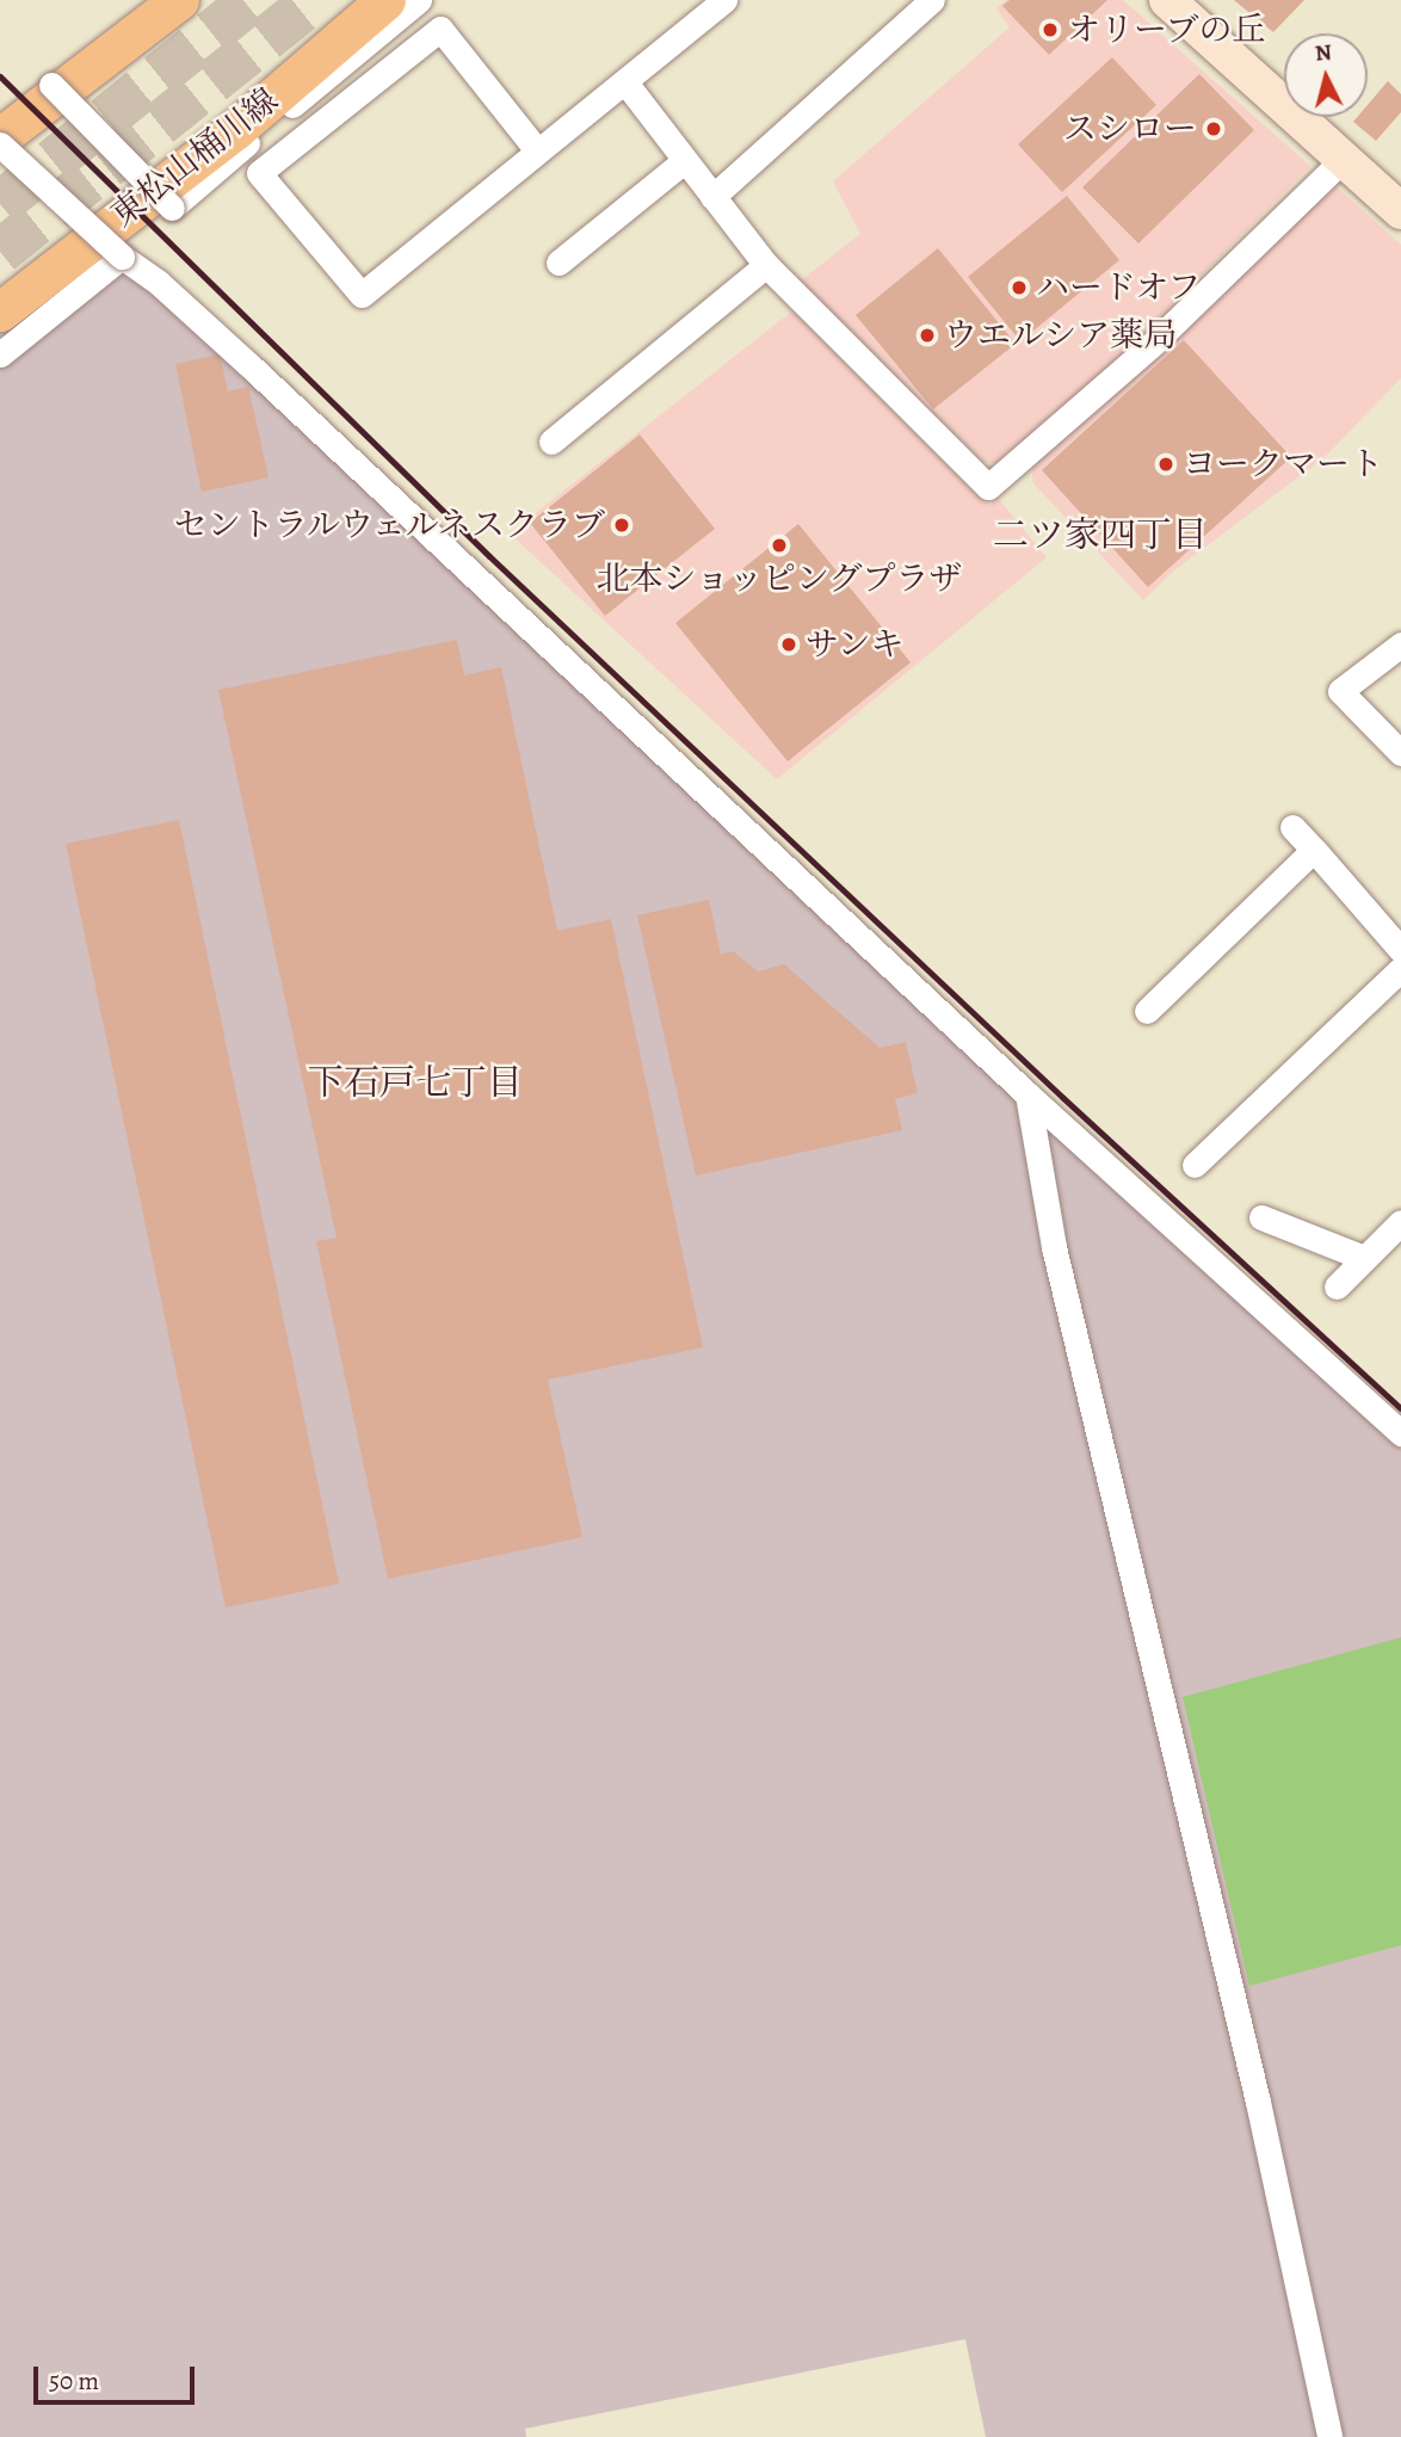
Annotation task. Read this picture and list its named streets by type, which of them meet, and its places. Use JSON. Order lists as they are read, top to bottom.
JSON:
{
  "streets": {
    "main road": ["東松山桶川線"]
  },
  "districts": ["二ツ家四丁目", "下石戸七丁目"],
  "places": [
    "オリーブの丘",
    "スシロー",
    "ハードオフ",
    "ウエルシア薬局",
    "ヨークマート",
    "セントラルウェルネスクラブ",
    "北本ショッピングプラザ",
    "サンキ"
  ],
  "scale_bar": "50 m",
  "north": "top"
}
